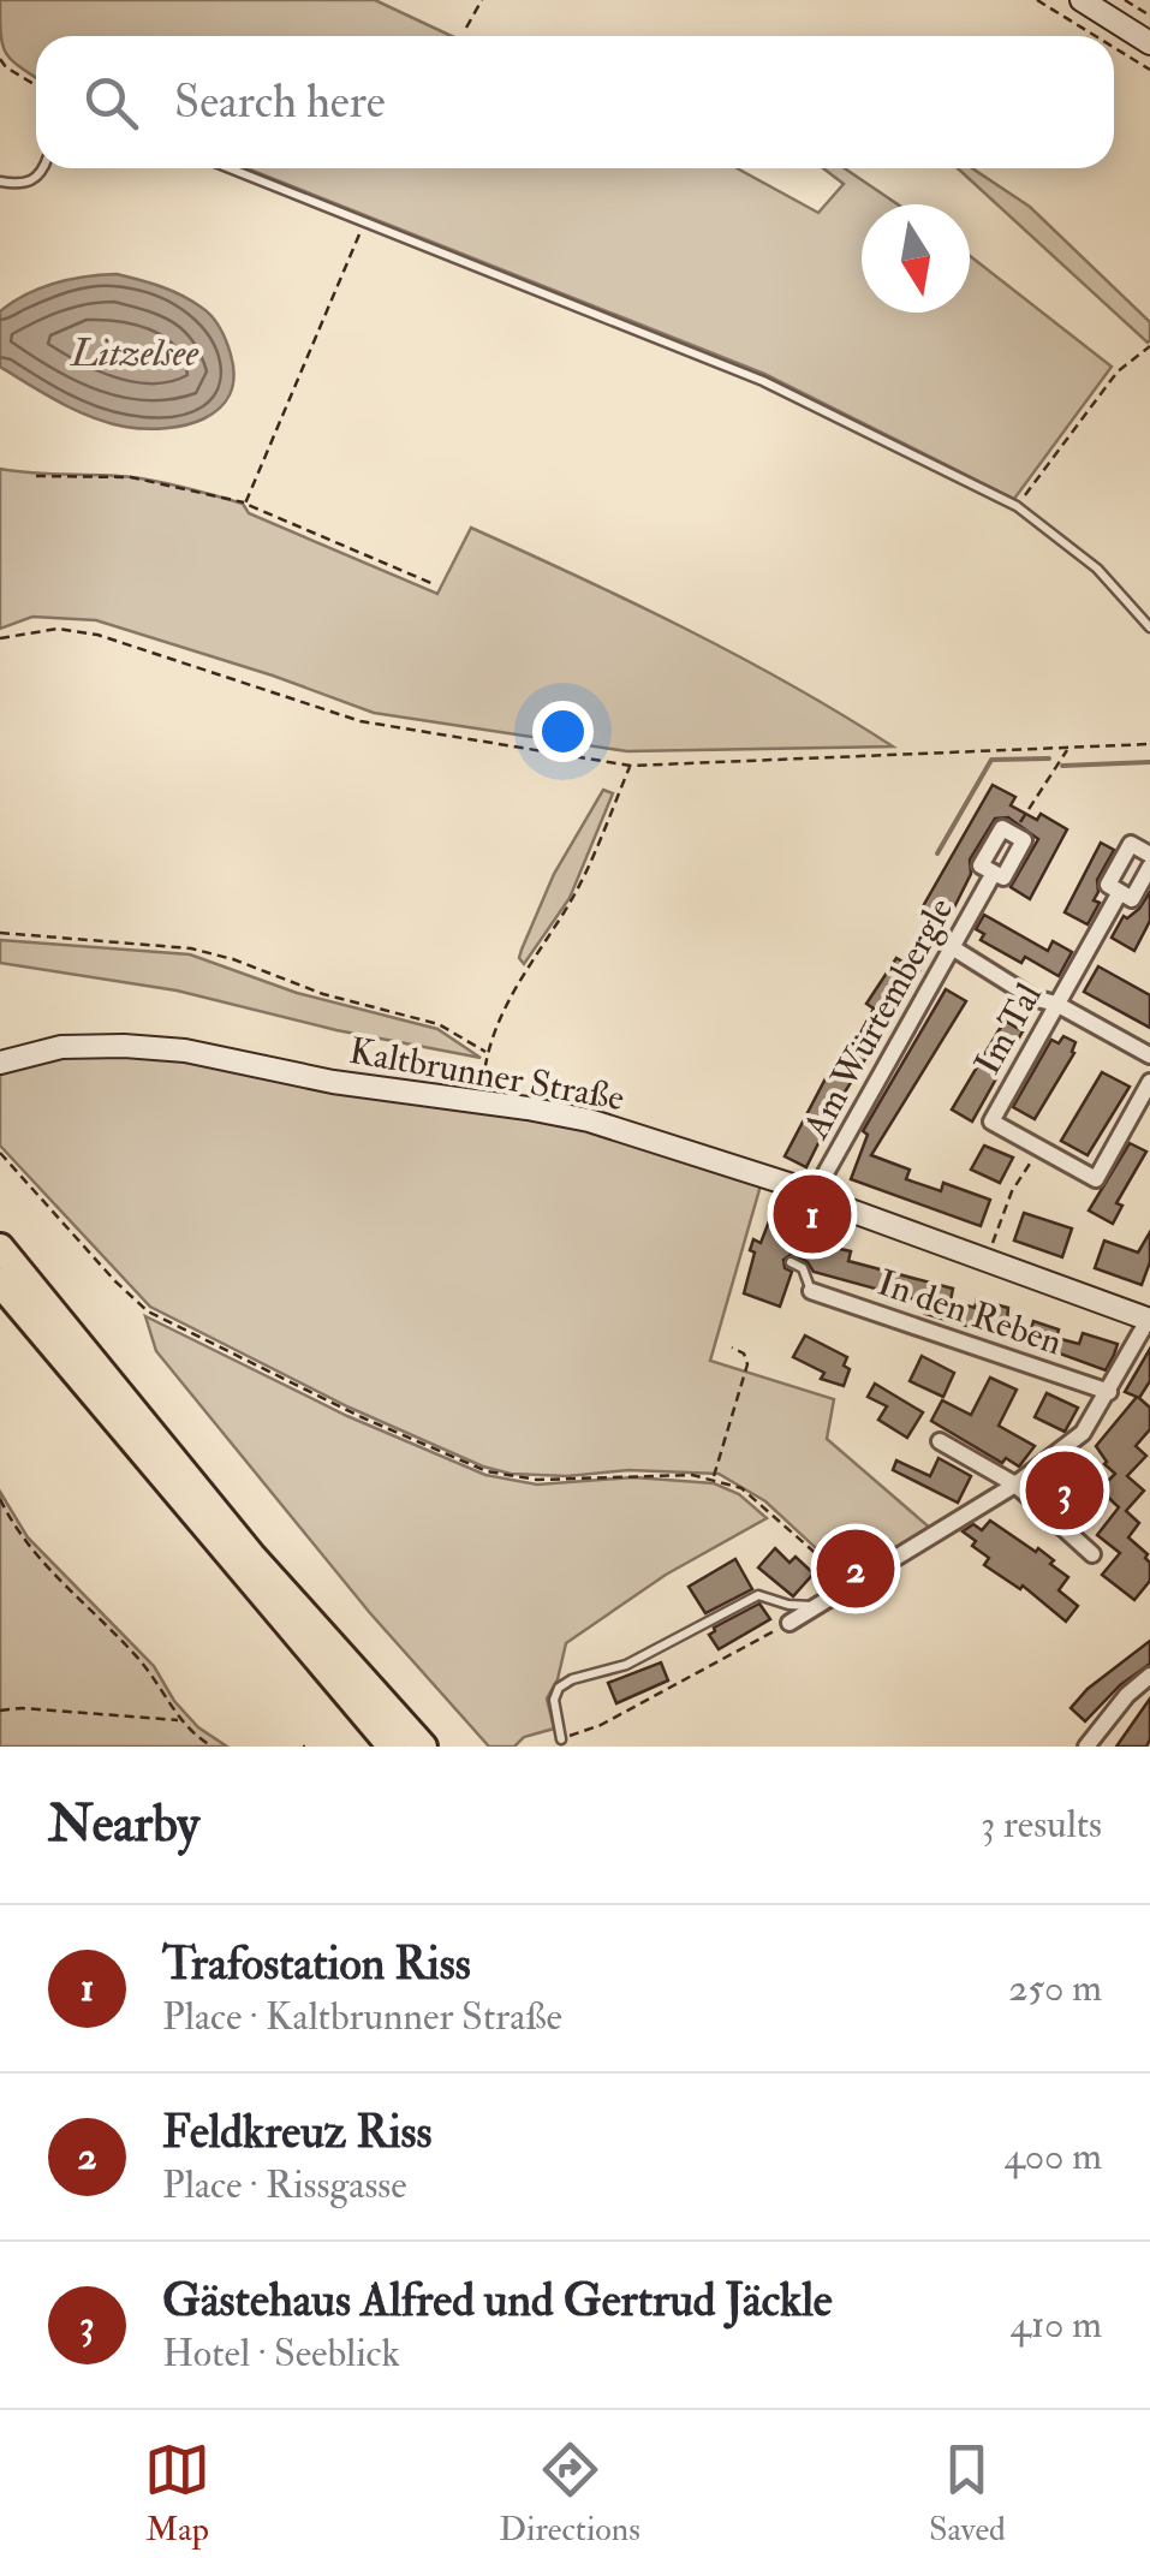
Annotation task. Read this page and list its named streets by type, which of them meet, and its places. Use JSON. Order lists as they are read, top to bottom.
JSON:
{
  "streets": {
    "street": [
      "Am Würtembergle",
      "Im Tal",
      "Kaltbrunner Straße",
      "In den Reben"
    ]
  },
  "crossings": [
    ["Am Würtembergle", "Kaltbrunner Straße"]
  ],
  "water": ["Litzelsee"],
  "north": "bottom",
  "page": {
    "search": "Search here",
    "pins": ["1", "3", "2"],
    "heading": ["Nearby", "3 results"],
    "list": [
      {
        "mark": "1",
        "name": "Trafostation Riss",
        "note": "Place · Kaltbrunner Straße",
        "value": "250 m"
      },
      {
        "mark": "2",
        "name": "Feldkreuz Riss",
        "note": "Place · Rissgasse",
        "value": "400 m"
      },
      {
        "mark": "3",
        "name": "Gästehaus Alfred und Gertrud Jäckle",
        "note": "Hotel · Seeblick",
        "value": "410 m"
      }
    ],
    "nav": ["Map", "Directions", "Saved"]
  }
}
